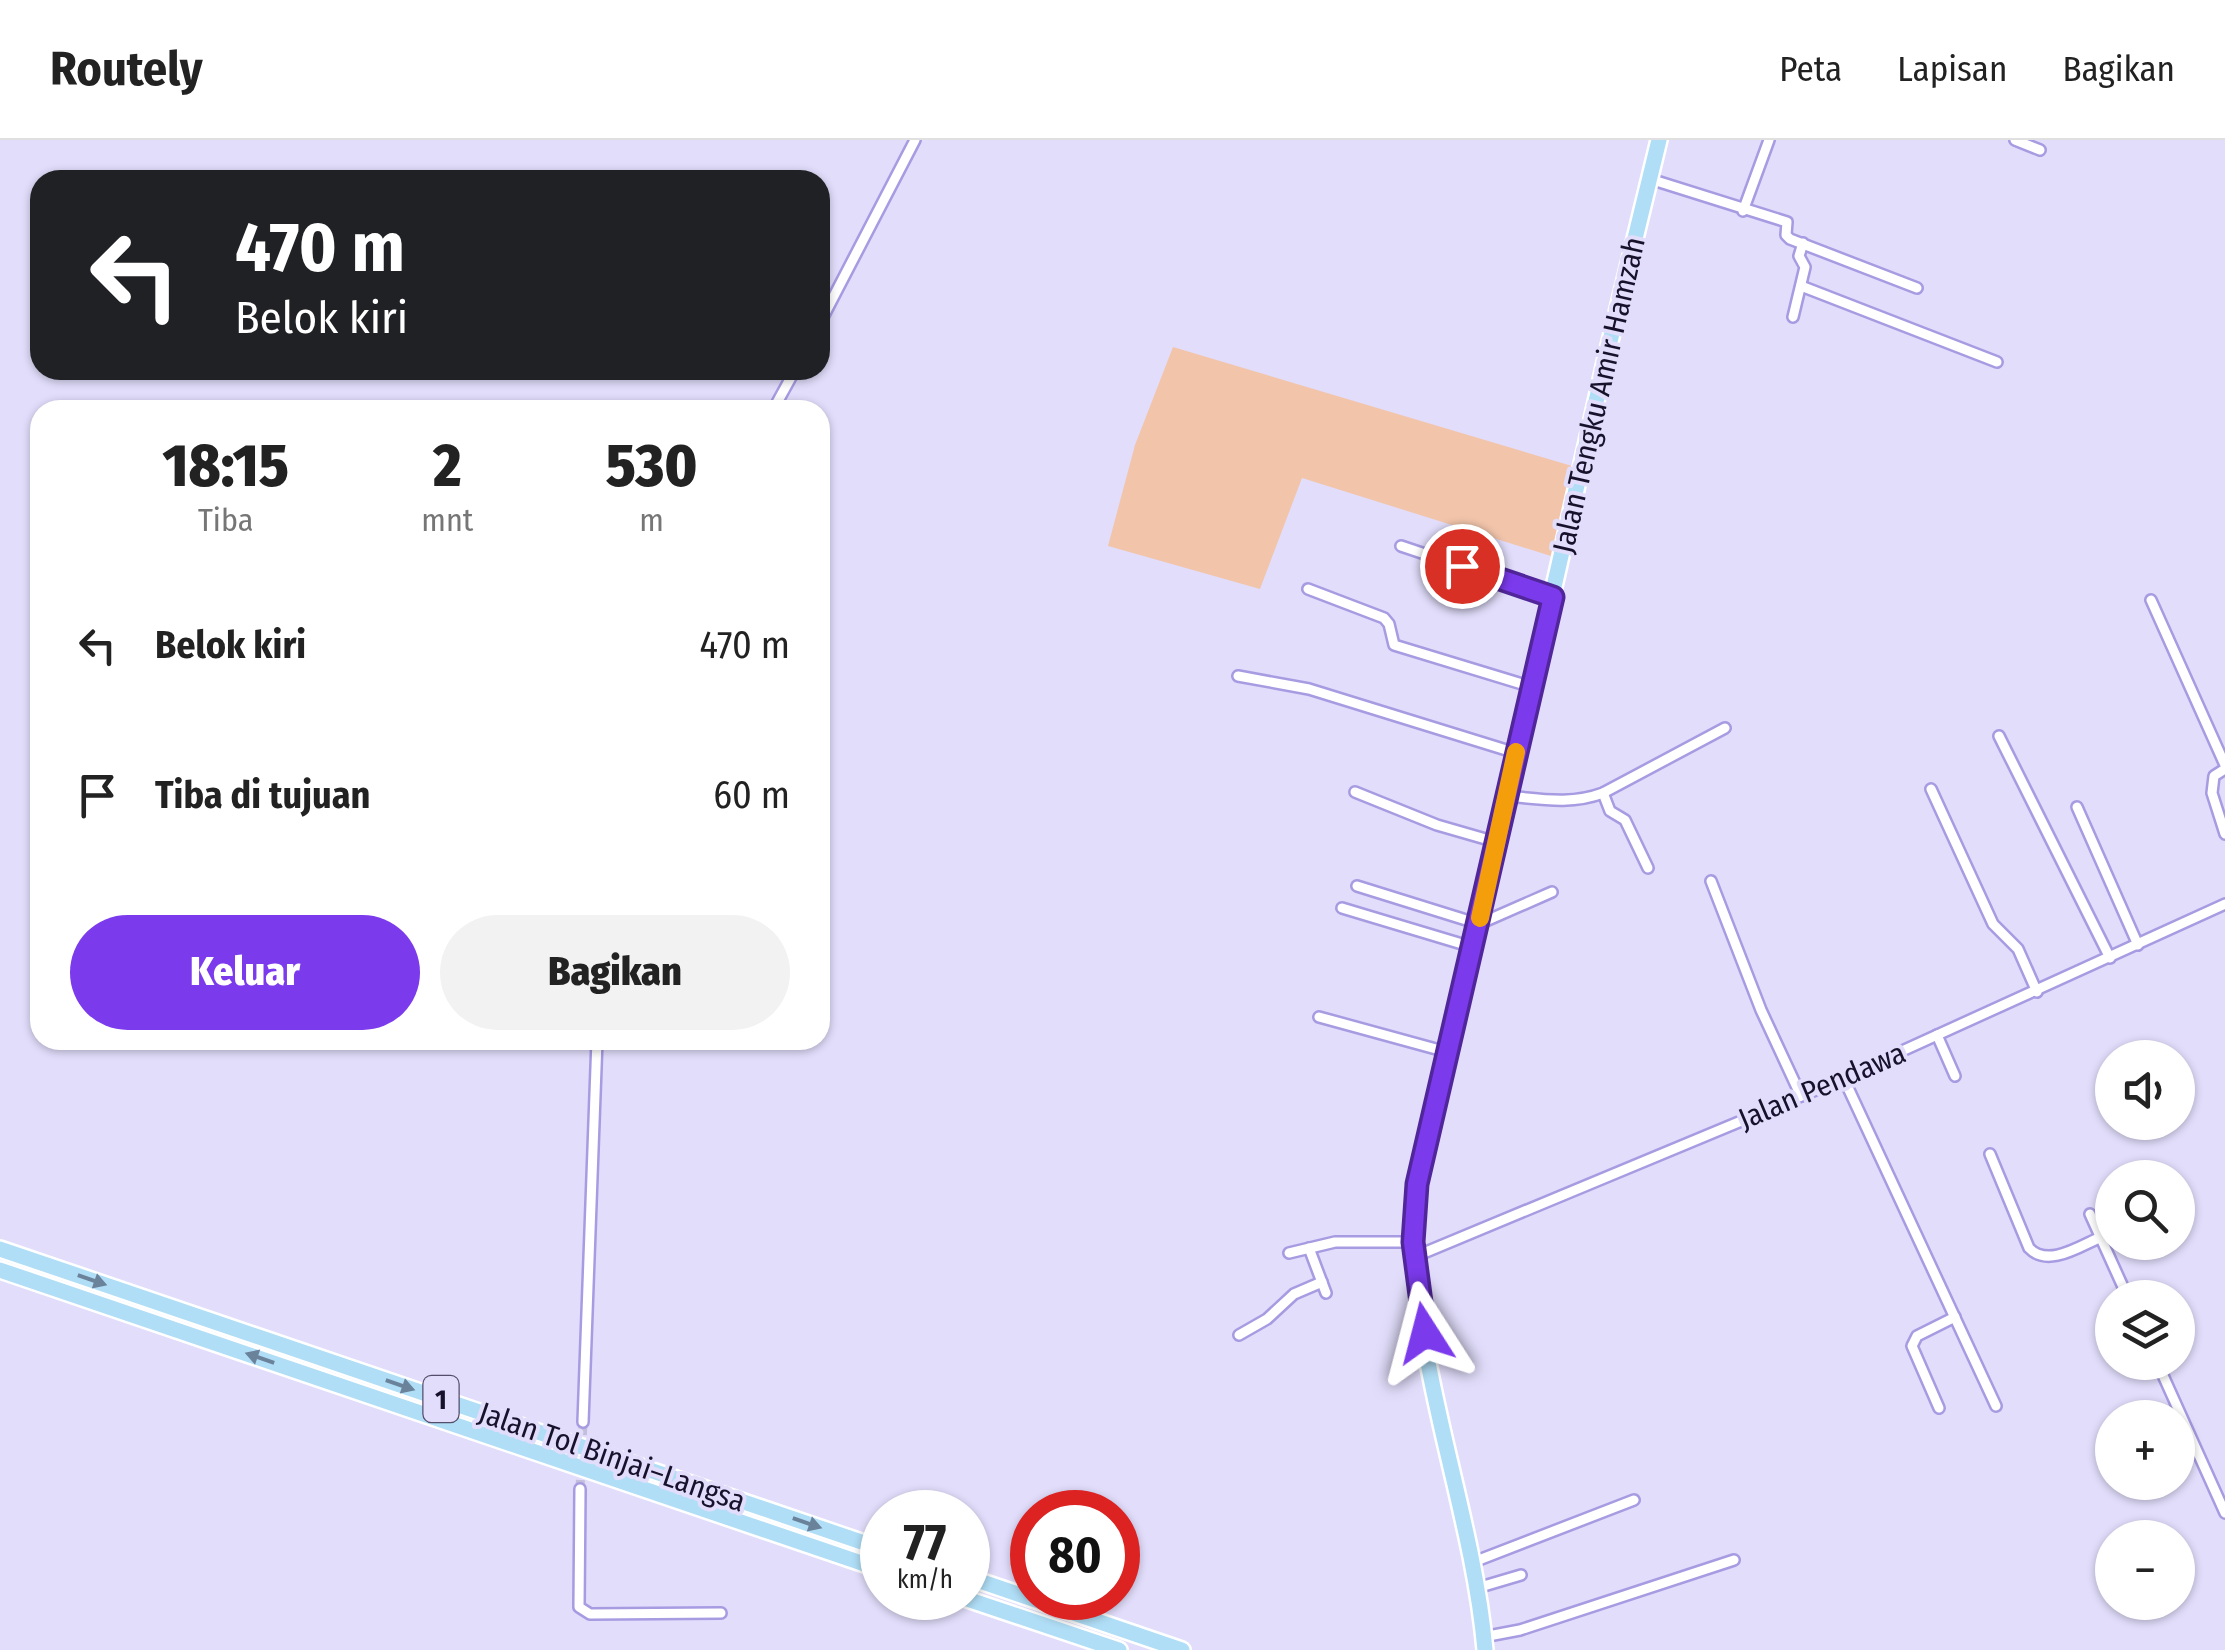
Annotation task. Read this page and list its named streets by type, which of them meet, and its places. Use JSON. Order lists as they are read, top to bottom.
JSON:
{
  "streets": {
    "highway": ["Jalan Tengku Amir Hamzah", "1", "Jalan Tol Binjai–Langsa"],
    "street": ["Jalan Pendawa"]
  },
  "crossings": [
    ["Jalan Tengku Amir Hamzah", "Jalan Pendawa"]
  ],
  "page": {
    "header": "Routely",
    "nav": ["Peta", "Lapisan", "Bagikan"],
    "turn": ["470 m", "Belok kiri"],
    "eta": [
      "18:15",
      "Tiba",
      "2",
      "mnt",
      "530",
      "m"
    ],
    "list": [
      {
        "name": "Belok kiri",
        "value": "470 m"
      },
      {
        "name": "Tiba di tujuan",
        "value": "60 m"
      }
    ],
    "buttons": ["Keluar", "Bagikan"],
    "map_buttons": ["+", "−"],
    "speed": "77 km/h",
    "limit": "80"
  }
}
